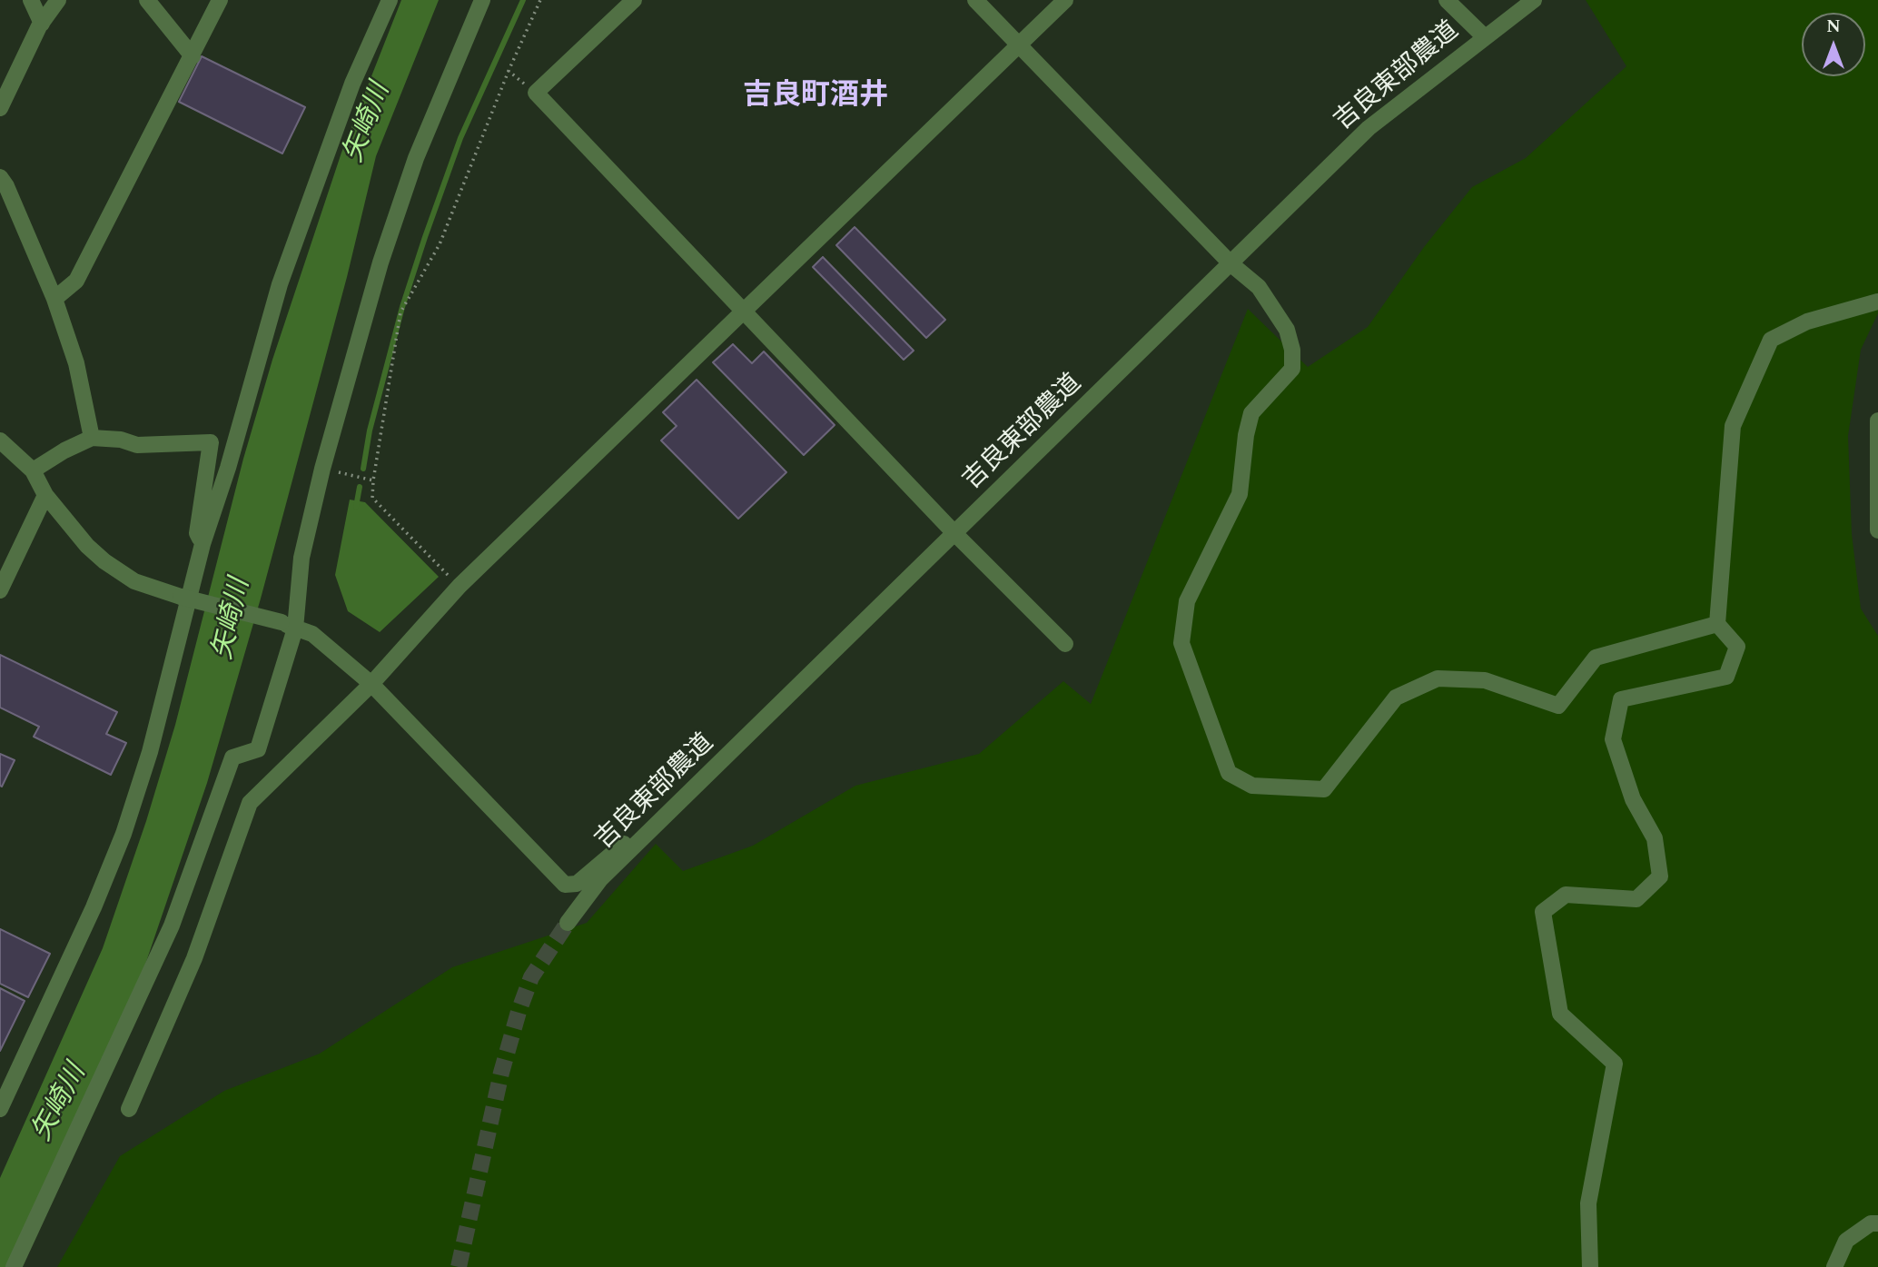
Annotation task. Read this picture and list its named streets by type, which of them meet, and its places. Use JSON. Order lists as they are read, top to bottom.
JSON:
{
  "streets": {
    "street": ["吉良東部農道"]
  },
  "districts": ["吉良町酒井"],
  "water": ["矢崎川"],
  "north": "top"
}
